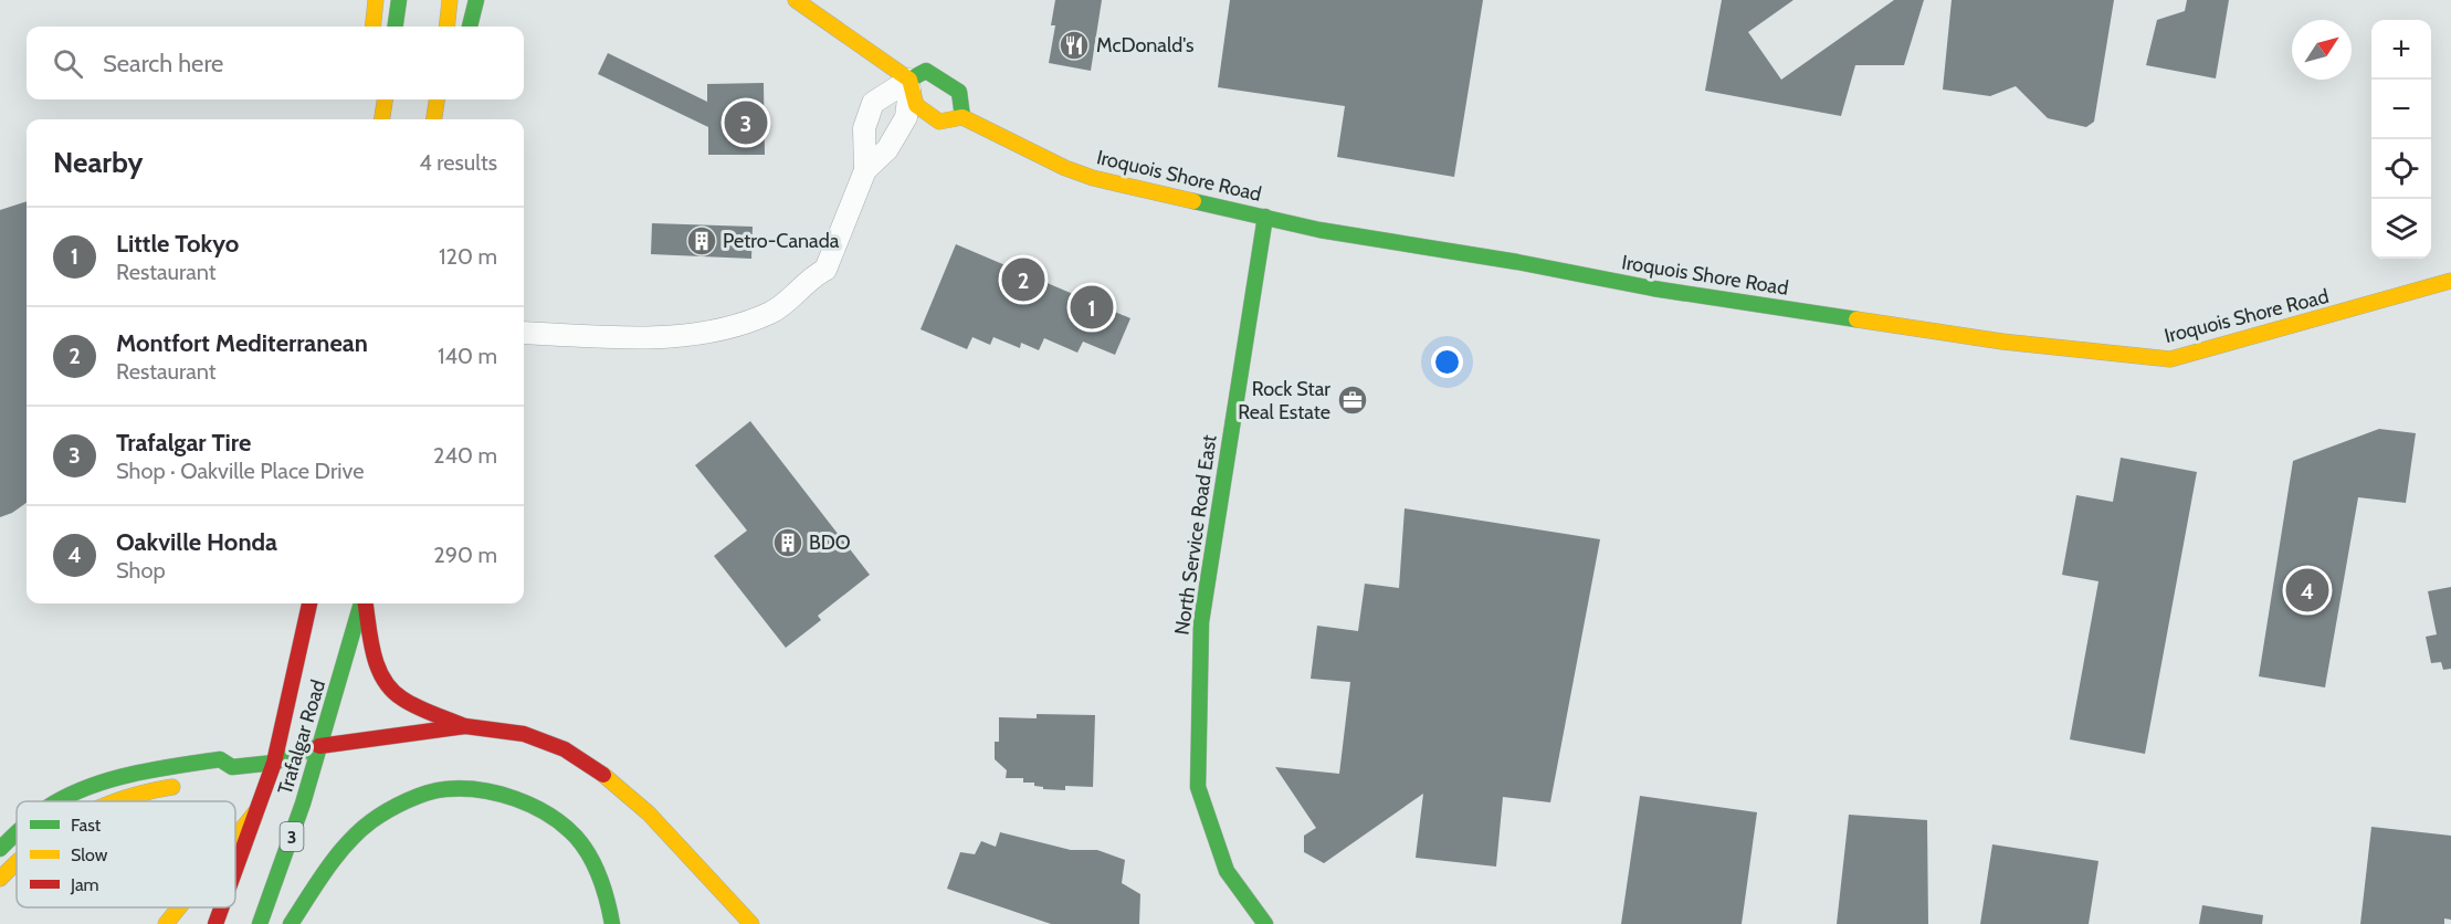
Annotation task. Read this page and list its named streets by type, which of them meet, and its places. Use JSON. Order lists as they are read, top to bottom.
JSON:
{
  "streets": {
    "main road": [
      "Iroquois Shore Road",
      "North Service Road East",
      "Trafalgar Road",
      "3"
    ]
  },
  "crossings": [
    ["Iroquois Shore Road", "North Service Road East"]
  ],
  "places": {
    "restaurant": ["McDonald's"],
    "building": ["Petro-Canada", "BDO"],
    "office": ["Rock Star Real Estate"]
  },
  "legend": ["Fast", "Slow", "Jam"],
  "north": "top right",
  "page": {
    "map_buttons": ["+", "−"],
    "search": "Search here",
    "pins": [
      "3",
      "2",
      "1",
      "4"
    ],
    "heading": ["Nearby", "4 results"],
    "list": [
      {
        "mark": "1",
        "name": "Little Tokyo",
        "note": "Restaurant",
        "value": "120 m"
      },
      {
        "mark": "2",
        "name": "Montfort Mediterranean",
        "note": "Restaurant",
        "value": "140 m"
      },
      {
        "mark": "3",
        "name": "Trafalgar Tire",
        "note": "Shop · Oakville Place Drive",
        "value": "240 m"
      },
      {
        "mark": "4",
        "name": "Oakville Honda",
        "note": "Shop",
        "value": "290 m"
      }
    ]
  }
}
